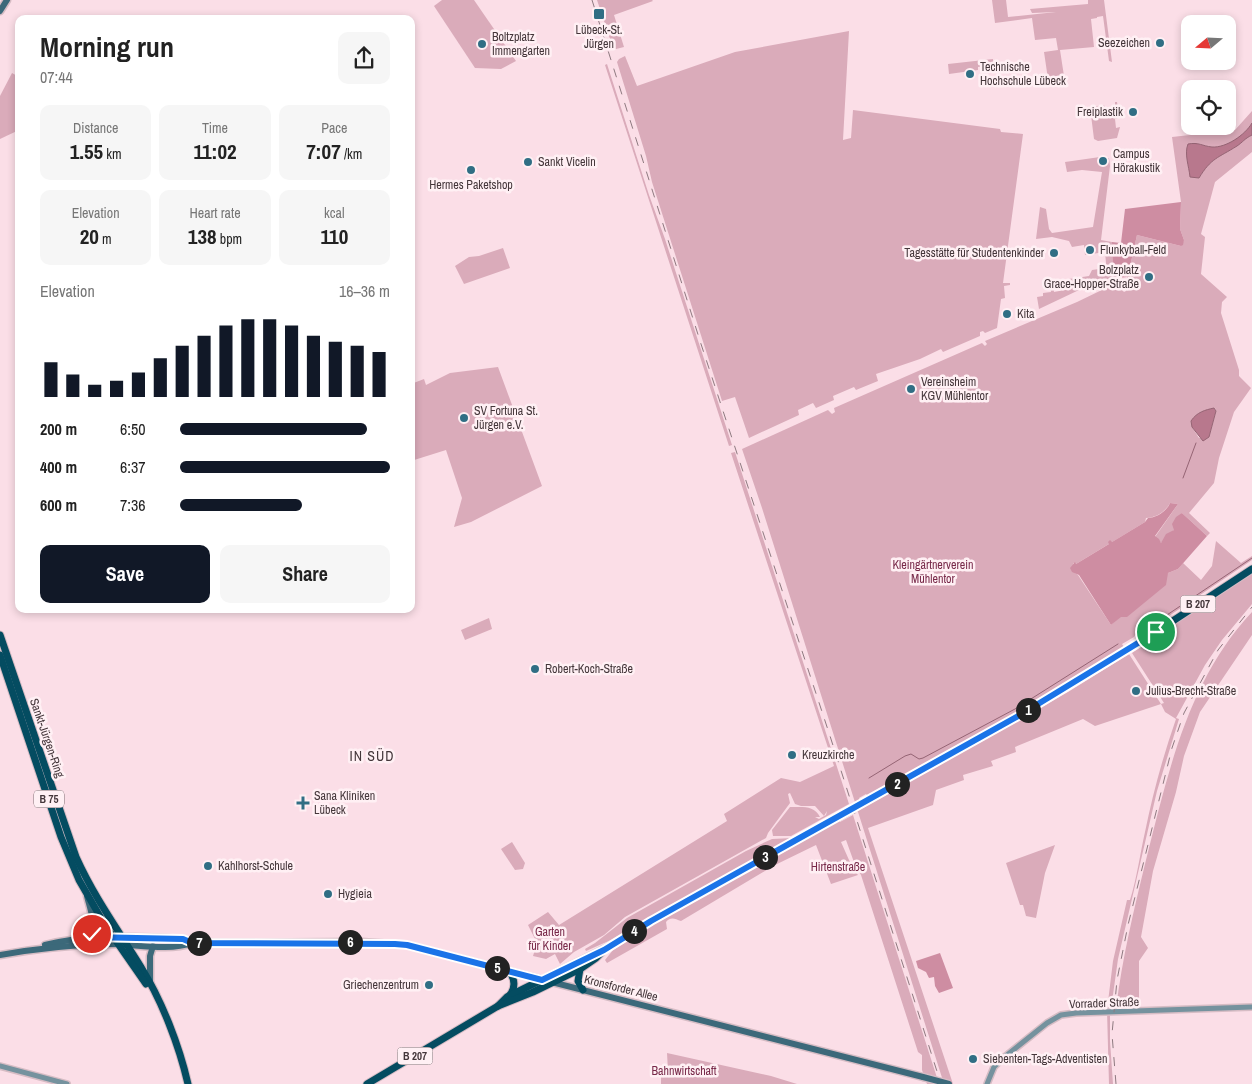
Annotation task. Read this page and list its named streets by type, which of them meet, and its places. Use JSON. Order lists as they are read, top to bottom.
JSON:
{
  "streets": {
    "main road": [
      "B 207",
      "Sankt-Jürgen-Ring",
      "B 75",
      "Kronsforder Allee"
    ],
    "street": ["Vorrader Straße"]
  },
  "crossings": [
    ["B 207", "Kronsforder Allee"],
    ["Sankt-Jürgen-Ring", "Kronsforder Allee"]
  ],
  "districts": ["IN SÜD"],
  "parks": [
    "Kleingärtnerverein Mühlentor",
    "Hirtenstraße",
    "Garten für Kinder",
    "Bahnwirtschaft"
  ],
  "places": {
    "transit": ["Lübeck-St. Jürgen"],
    "other": [
      "Seezeichen",
      "Boltzplatz Immengarten",
      "Technische Hochschule Lübeck",
      "Freiplastik",
      "Campus Hörakustik",
      "Sankt Vicelin",
      "Hermes Paketshop",
      "Flunkyball-Feld",
      "Tagesstätte für Studentenkinder",
      "Bolzplatz Grace-Hopper-Straße",
      "Kita",
      "Vereinsheim KGV Mühlentor",
      "SV Fortuna St. Jürgen e.V.",
      "Robert-Koch-Straße",
      "Julius-Brecht-Straße",
      "Kreuzkirche",
      "Kahlhorst-Schule",
      "Hygieia",
      "Griechenzentrum",
      "Siebenten-Tags-Adventisten"
    ],
    "health": ["Sana Kliniken Lübeck"]
  },
  "north": "left",
  "page": {
    "heading": ["Morning run", "07:44"],
    "stats": [
      ["Distance", "1.55 km"],
      ["Time", "11:02"],
      ["Pace", "7:07 /km"],
      ["Elevation", "20 m"],
      ["Heart rate", "138 bpm"],
      ["kcal", "110"]
    ],
    "chart": ["Elevation", "16–36 m"],
    "list": [
      {
        "name": "200 m",
        "note": "6:50"
      },
      {
        "name": "400 m",
        "note": "6:37"
      },
      {
        "name": "600 m",
        "note": "7:36"
      }
    ],
    "buttons": ["Save", "Share"],
    "pins": [
      "1",
      "2",
      "3",
      "4",
      "6",
      "7",
      "5"
    ]
  }
}
